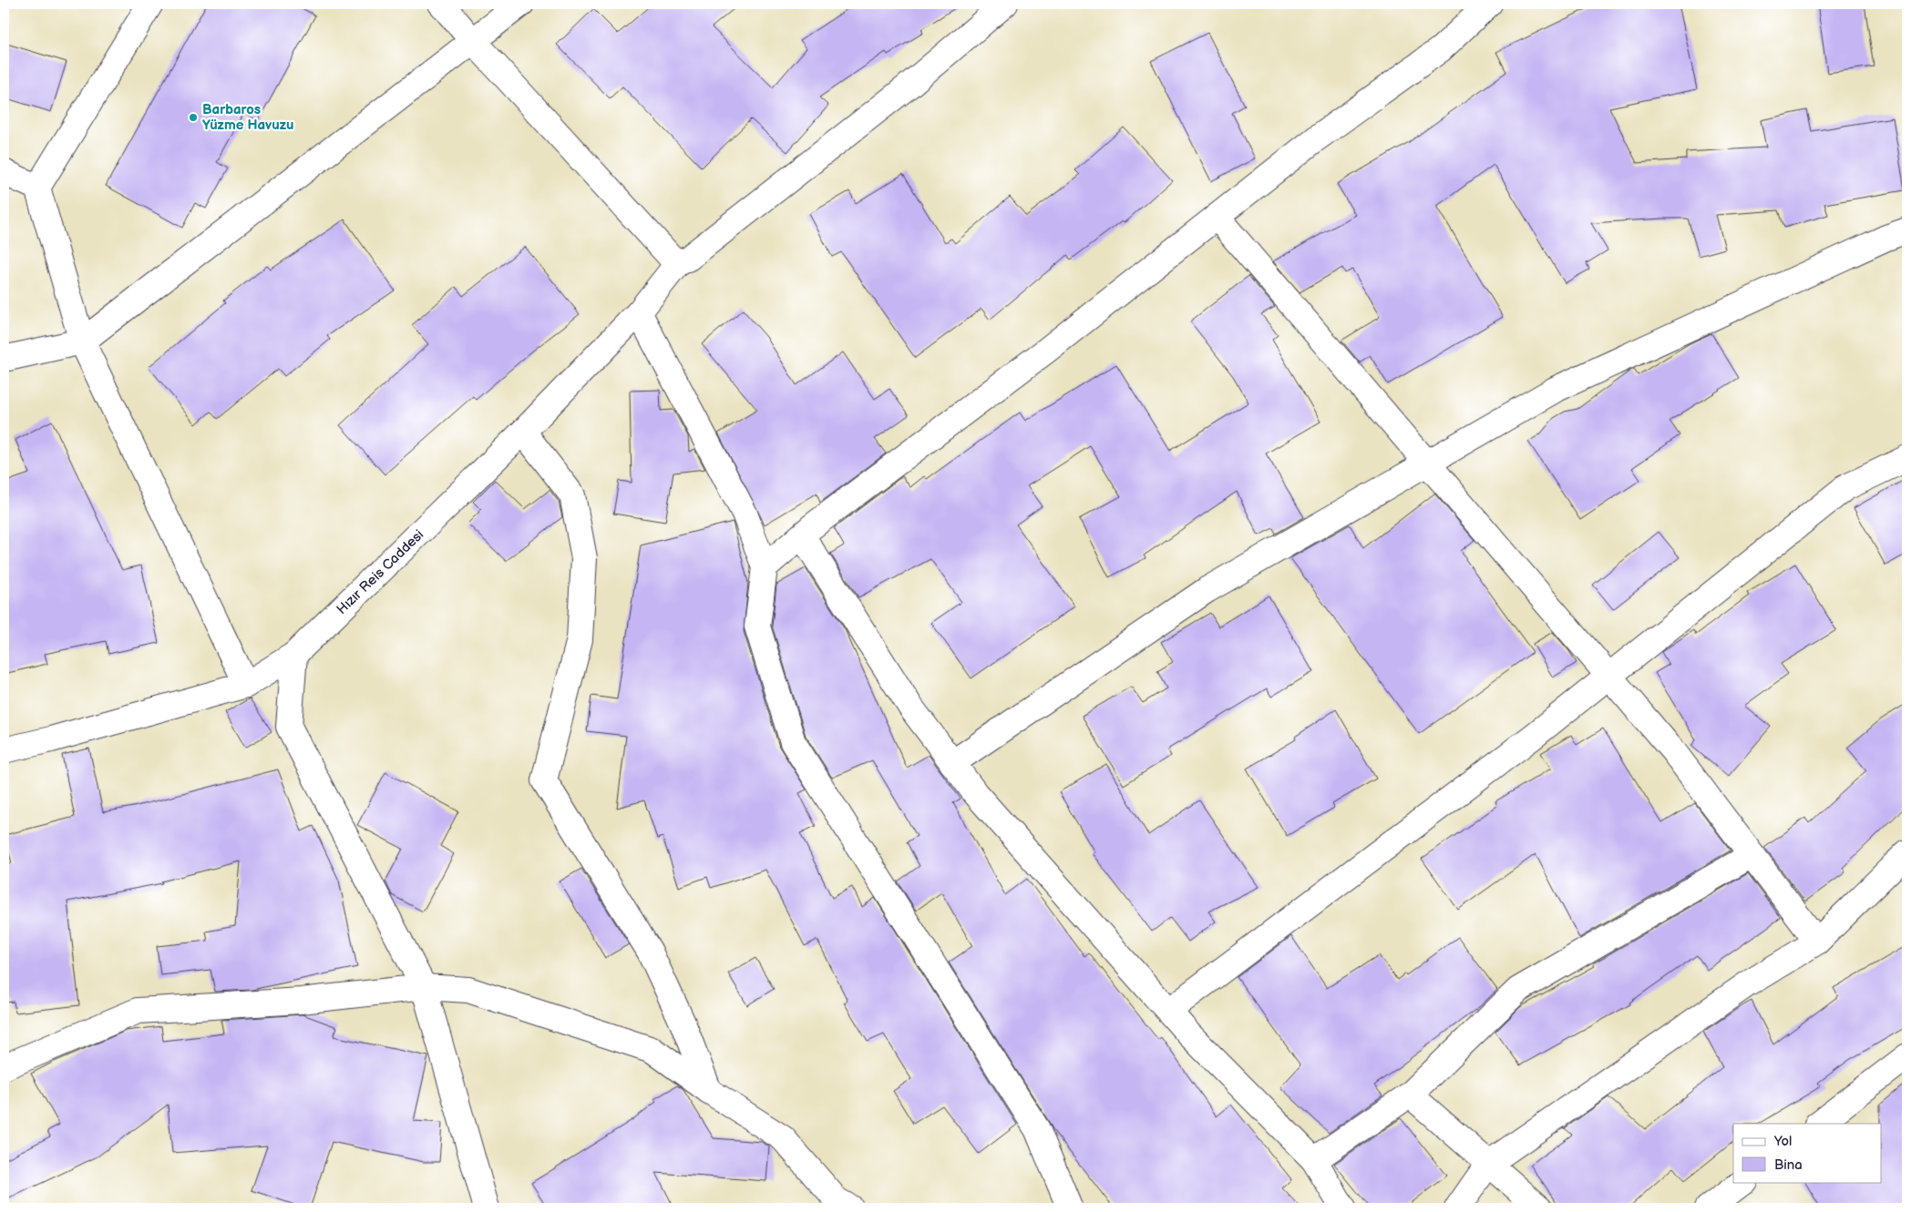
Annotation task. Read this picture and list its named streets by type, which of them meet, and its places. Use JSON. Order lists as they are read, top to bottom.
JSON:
{
  "streets": {
    "street": ["Hızır Reis Caddesi"]
  },
  "places": ["Barbaros Yüzme Havuzu"],
  "legend": ["Yol", "Bina"]
}
